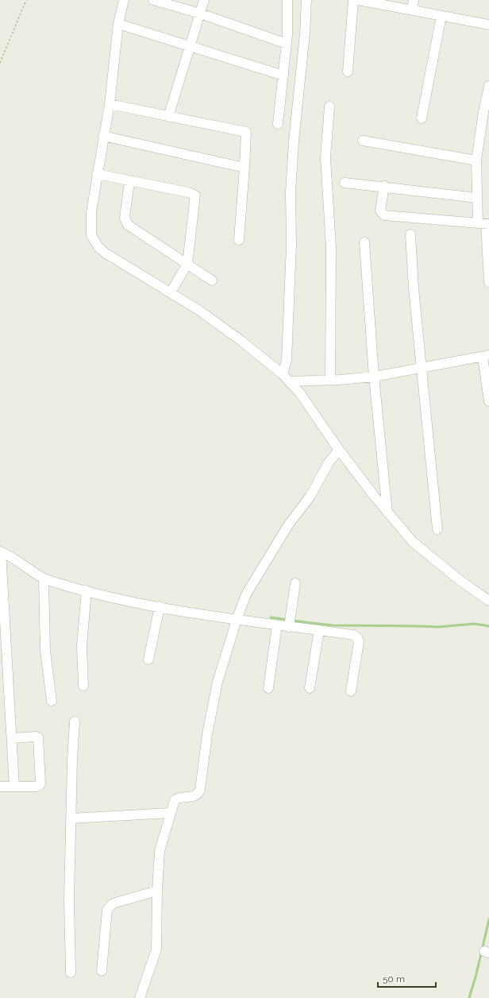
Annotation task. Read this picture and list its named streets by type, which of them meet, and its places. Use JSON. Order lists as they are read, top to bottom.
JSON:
{
  "scale_bar": "50 m"
}
